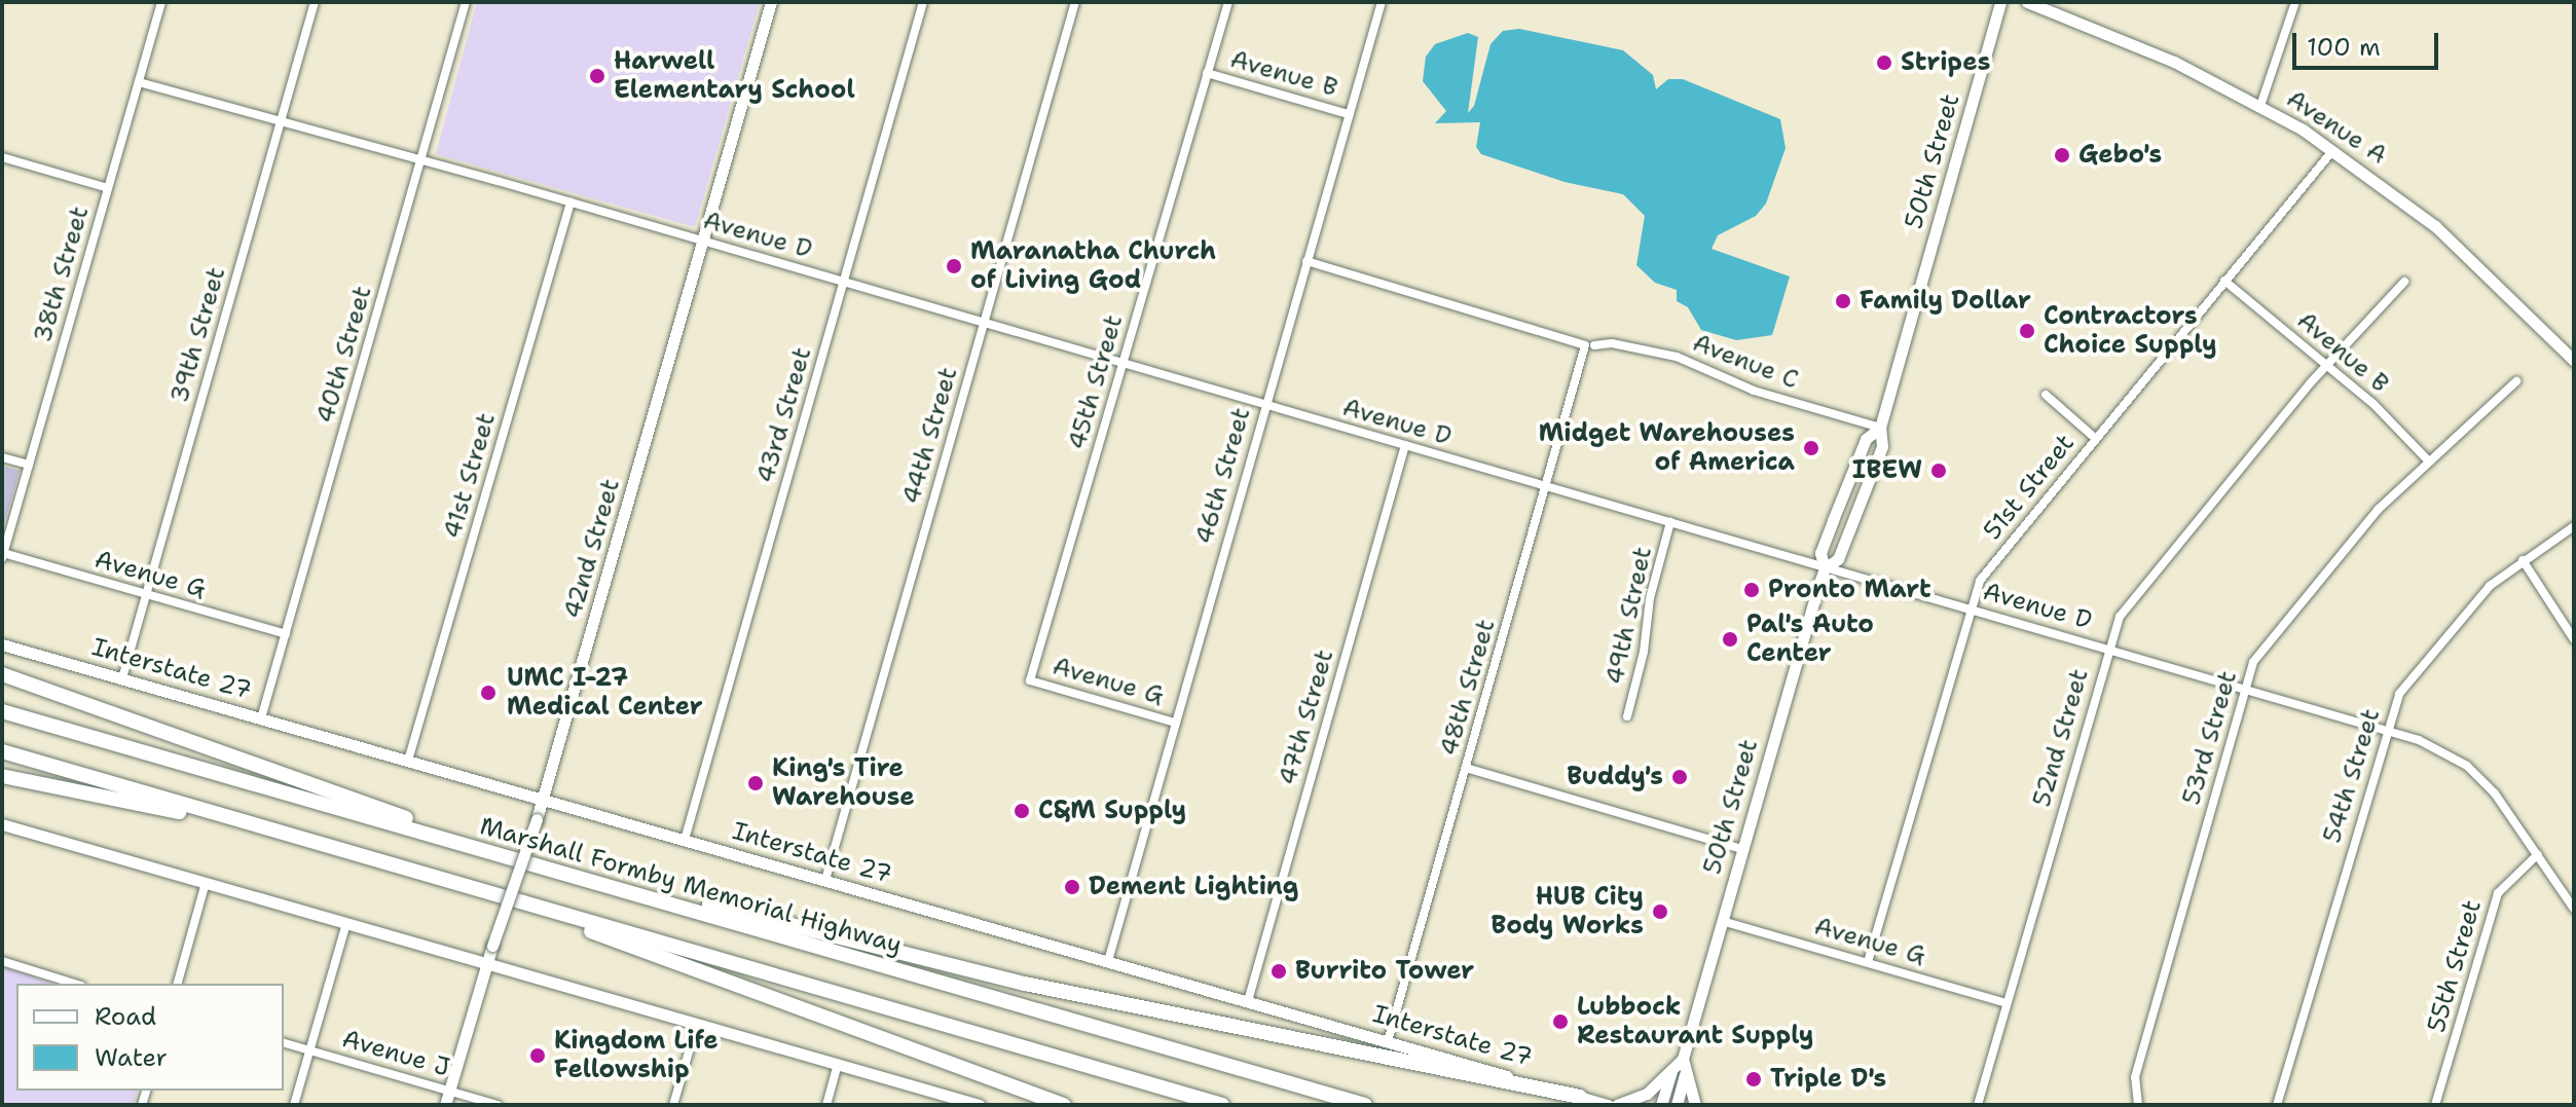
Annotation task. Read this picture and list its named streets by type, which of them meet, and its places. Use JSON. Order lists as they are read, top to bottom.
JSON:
{
  "streets": {
    "highway": ["Marshall Formby Memorial Highway"],
    "main road": [
      "Avenue A",
      "50th Street",
      "42nd Street",
      "Interstate 27"
    ],
    "street": [
      "Avenue B",
      "Avenue D",
      "38th Street",
      "39th Street",
      "40th Street",
      "Avenue C",
      "45th Street",
      "43rd Street",
      "44th Street",
      "41st Street",
      "46th Street",
      "51st Street",
      "Avenue G",
      "49th Street",
      "48th Street",
      "47th Street",
      "52nd Street",
      "53rd Street",
      "54th Street",
      "55th Street",
      "Avenue J"
    ]
  },
  "crossings": [
    ["Avenue B", "45th Street"],
    ["Avenue B", "46th Street"],
    ["Avenue B", "51st Street"],
    ["Avenue B", "52nd Street"],
    ["Avenue B", "53rd Street"],
    ["Avenue A", "51st Street"],
    ["50th Street", "Avenue D"],
    ["50th Street", "Avenue C"],
    ["50th Street", "Avenue G"],
    ["Avenue D", "38th Street"],
    ["Avenue D", "39th Street"],
    ["Avenue D", "40th Street"],
    ["Avenue D", "45th Street"],
    ["Avenue D", "43rd Street"],
    ["Avenue D", "44th Street"],
    ["Avenue D", "41st Street"],
    ["Avenue D", "46th Street"],
    ["Avenue D", "51st Street"],
    ["Avenue D", "42nd Street"],
    ["Avenue D", "49th Street"],
    ["Avenue D", "48th Street"],
    ["Avenue D", "47th Street"],
    ["Avenue D", "52nd Street"],
    ["Avenue D", "53rd Street"],
    ["Avenue D", "54th Street"],
    ["Avenue D", "55th Street"],
    ["38th Street", "Avenue G"],
    ["39th Street", "Avenue G"],
    ["39th Street", "Interstate 27"],
    ["40th Street", "Avenue G"],
    ["40th Street", "Interstate 27"],
    ["Avenue C", "46th Street"],
    ["Avenue C", "48th Street"],
    ["45th Street", "Avenue G"],
    ["43rd Street", "Interstate 27"],
    ["44th Street", "Interstate 27"],
    ["41st Street", "Interstate 27"],
    ["46th Street", "Avenue G"],
    ["46th Street", "Interstate 27"],
    ["51st Street", "Avenue G"],
    ["42nd Street", "Interstate 27"],
    ["42nd Street", "Avenue J"],
    ["Avenue G", "52nd Street"],
    ["Interstate 27", "48th Street"],
    ["Interstate 27", "47th Street"]
  ],
  "places": [
    "Stripes",
    "Harwell Elementary School",
    "Gebo's",
    "Maranatha Church of Living God",
    "Family Dollar",
    "Contractors Choice Supply",
    "Midget Warehouses of America",
    "IBEW",
    "Pronto Mart",
    "Pal's Auto Center",
    "UMC I-27 Medical Center",
    "Buddy's",
    "King's Tire Warehouse",
    "C&M Supply",
    "Dement Lighting",
    "HUB City Body Works",
    "Burrito Tower",
    "Lubbock Restaurant Supply",
    "Kingdom Life Fellowship",
    "Triple D's"
  ],
  "legend": ["Road", "Water"],
  "scale_bar": "100 m"
}
